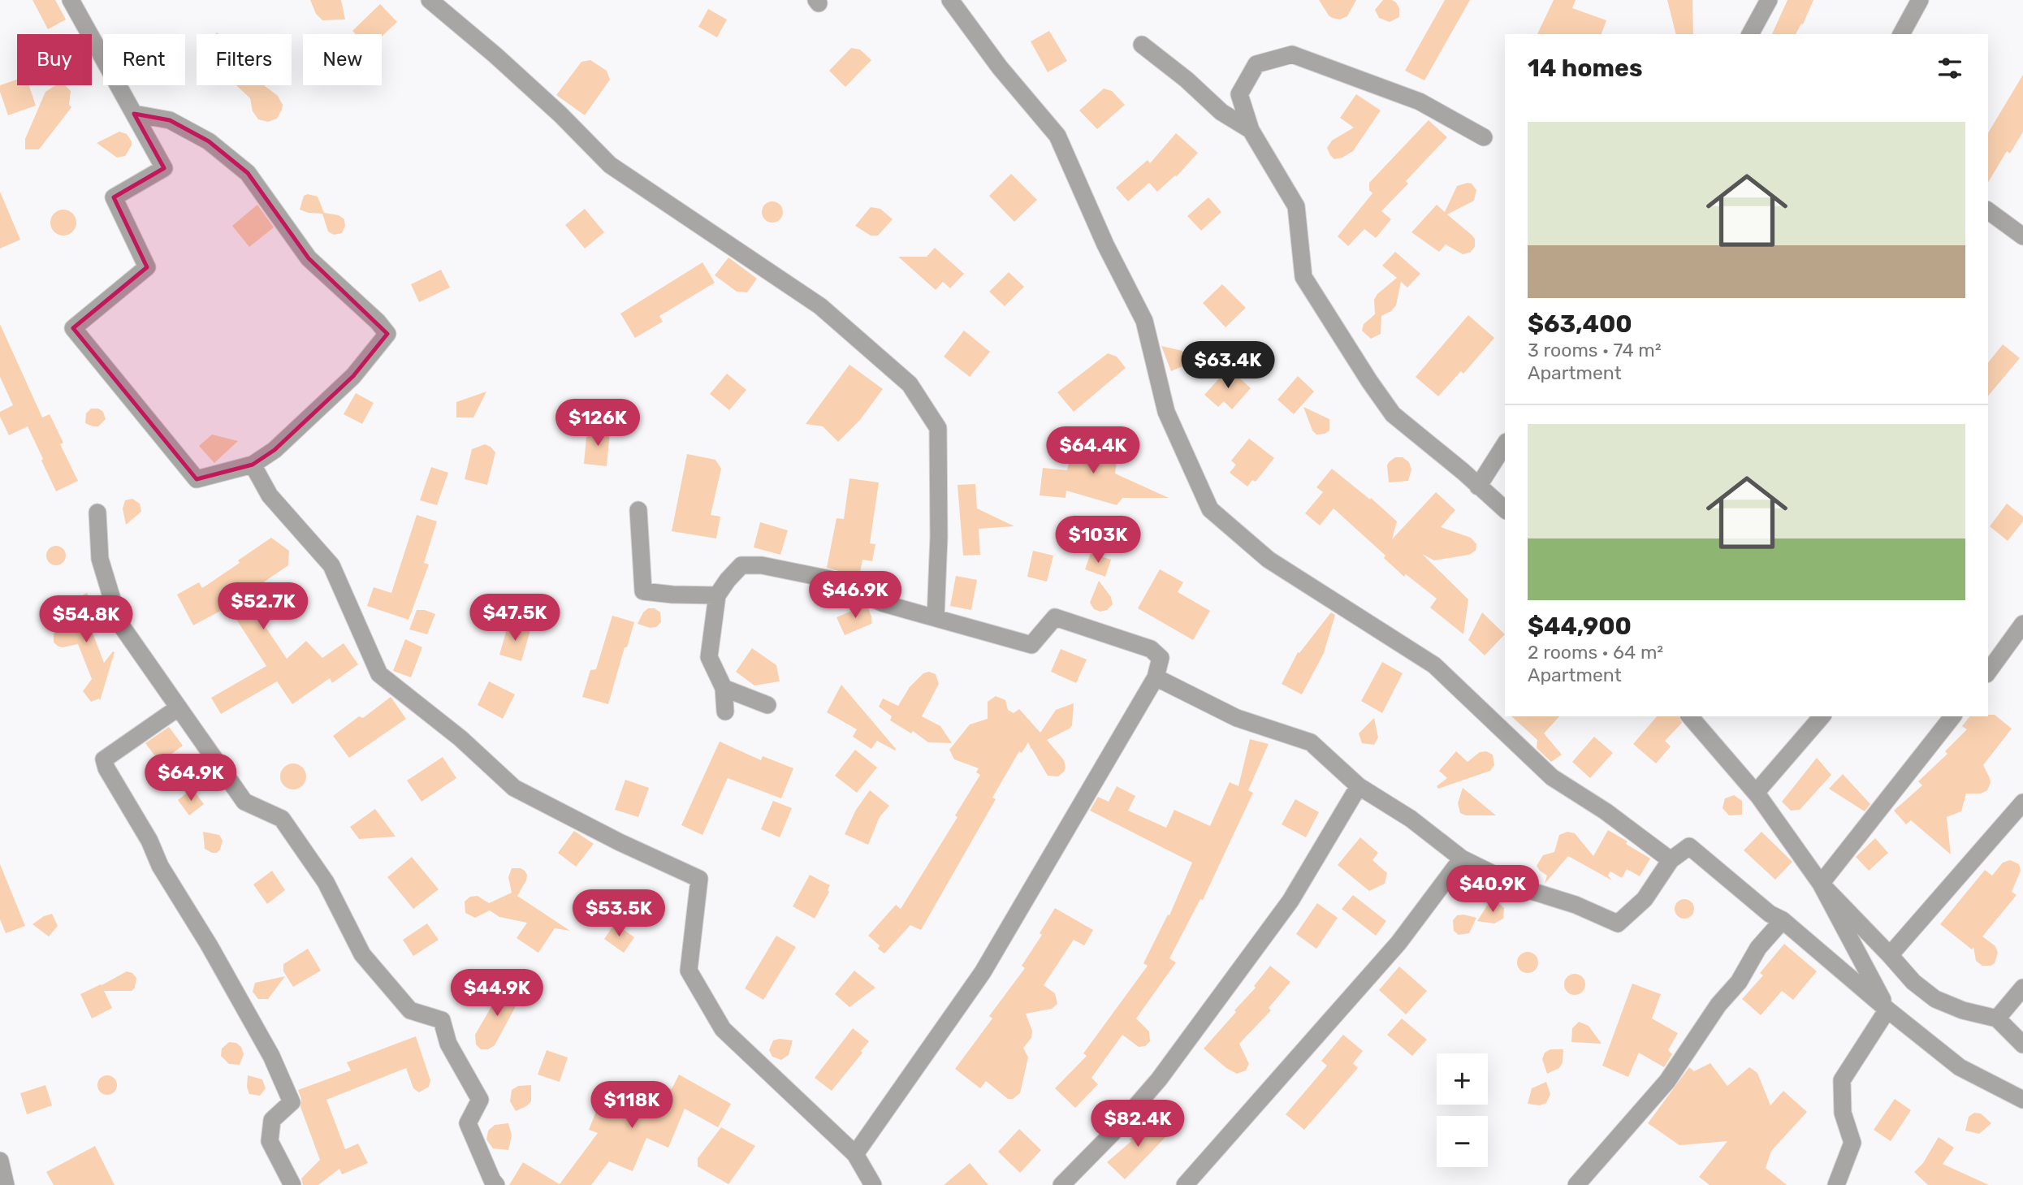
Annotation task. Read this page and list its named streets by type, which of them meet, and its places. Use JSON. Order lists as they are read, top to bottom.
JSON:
{
  "page": {
    "chip": [
      "Buy",
      "Rent",
      "Filters",
      "New"
    ],
    "heading": "14 homes",
    "list": [
      {
        "name": "$63,400",
        "note": "3 rooms · 74 m² · Apartment"
      },
      {
        "name": "$44,900",
        "note": "2 rooms · 64 m² · Apartment"
      }
    ],
    "price": [
      "$63.4K",
      "$126K",
      "$64.4K",
      "$103K",
      "$46.9K",
      "$52.7K",
      "$47.5K",
      "$54.8K",
      "$64.9K",
      "$40.9K",
      "$53.5K",
      "$44.9K",
      "$118K",
      "$82.4K"
    ],
    "map_buttons": ["+", "−"]
  }
}
